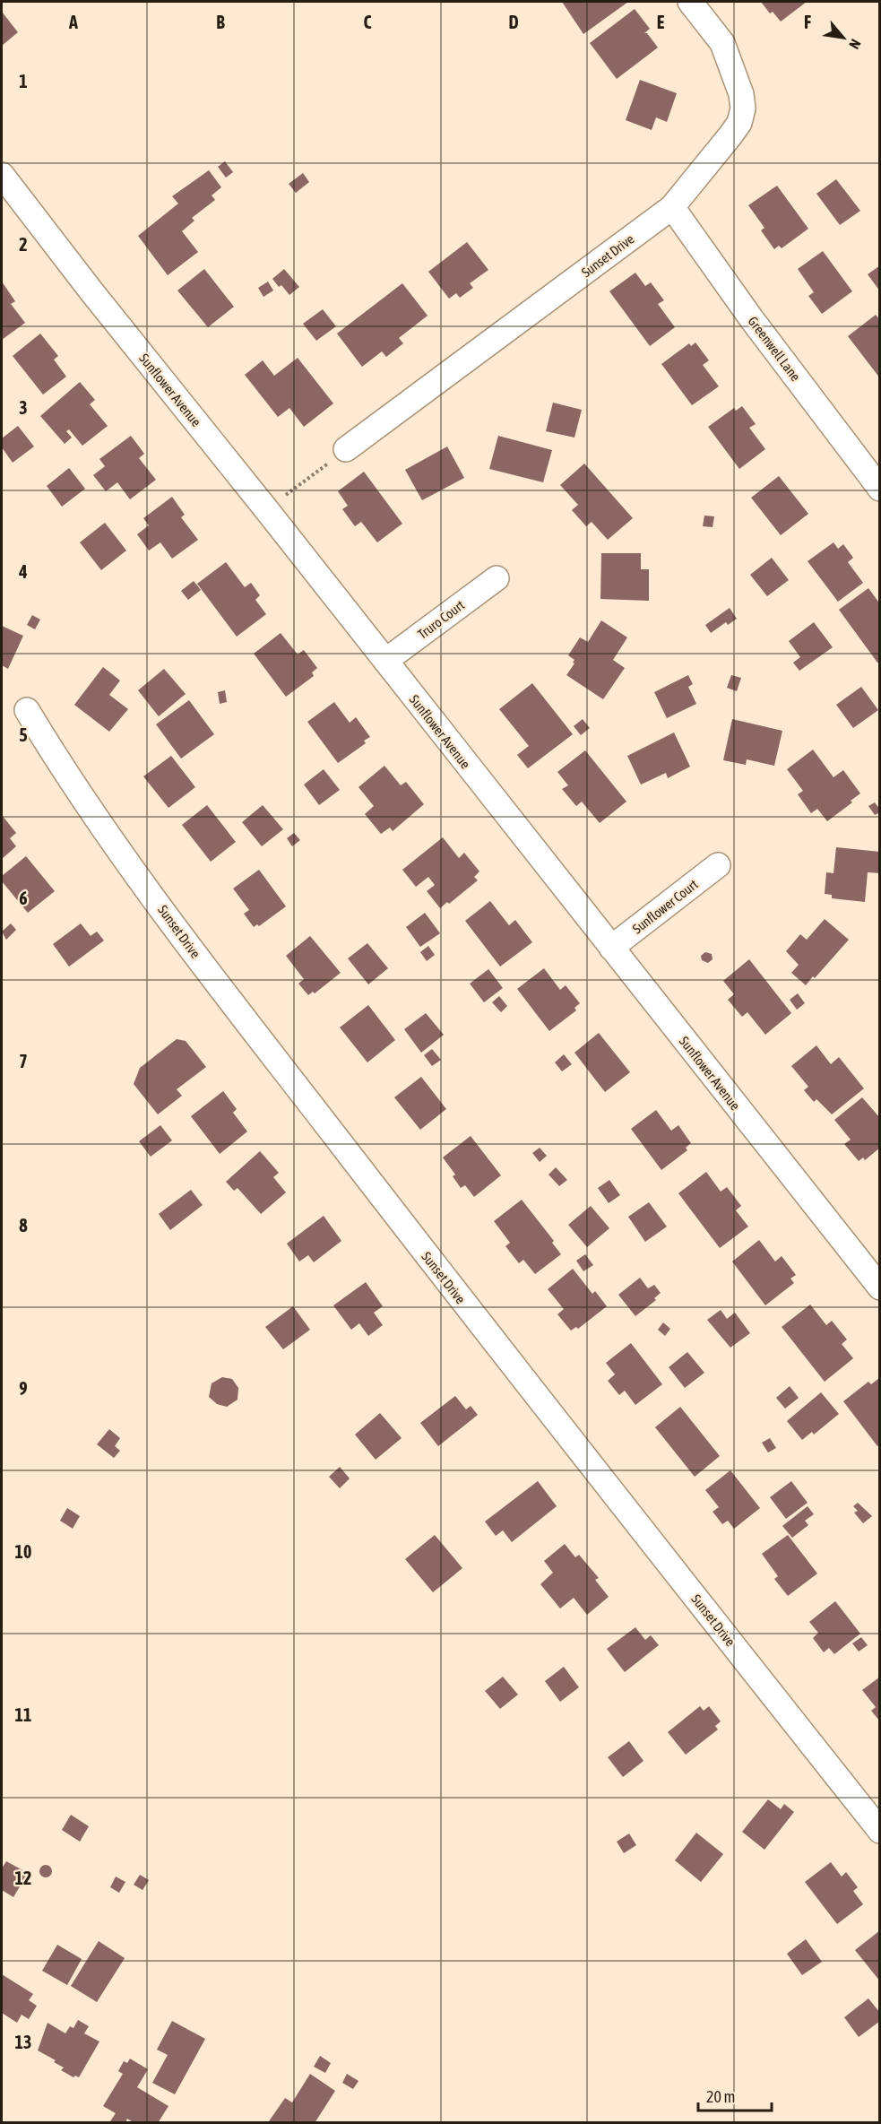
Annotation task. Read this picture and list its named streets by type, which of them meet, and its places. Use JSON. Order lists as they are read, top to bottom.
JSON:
{
  "streets": {
    "street": [
      "Sunset Drive",
      "Greenwell Lane",
      "Sunflower Avenue",
      "Truro Court",
      "Sunflower Court"
    ]
  },
  "crossings": [
    ["Sunset Drive", "Greenwell Lane"],
    ["Sunflower Avenue", "Truro Court"],
    ["Sunflower Avenue", "Sunflower Court"]
  ],
  "scale_bar": "20 m",
  "north": "bottom right",
  "grid": {
    "columns": [
      "A",
      "B",
      "C",
      "D",
      "E",
      "F"
    ],
    "rows": [
      "1",
      "2",
      "3",
      "4",
      "5",
      "6",
      "7",
      "8",
      "9",
      "10",
      "11",
      "12",
      "13"
    ]
  }
}
